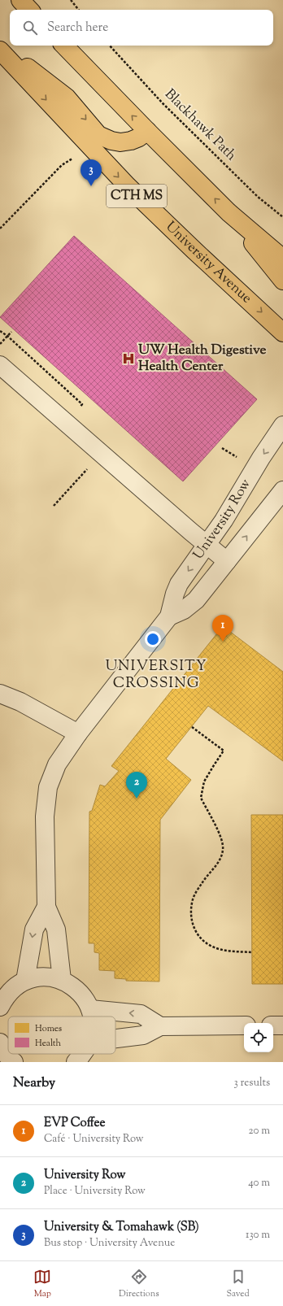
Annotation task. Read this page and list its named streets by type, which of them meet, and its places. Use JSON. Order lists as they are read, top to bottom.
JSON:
{
  "streets": {
    "main road": ["CTH MS", "University Avenue"],
    "street": ["University Row"],
    "path": ["Blackhawk Path"]
  },
  "districts": ["UNIVERSITY CROSSING"],
  "places": {
    "hospital": ["UW Health Digestive Health Center"]
  },
  "legend": ["Homes", "Health"],
  "page": {
    "search": "Search here",
    "pins": ["3", "1", "2"],
    "heading": ["Nearby", "3 results"],
    "list": [
      {
        "mark": "1",
        "name": "EVP Coffee",
        "note": "Café · University Row",
        "value": "20 m"
      },
      {
        "mark": "2",
        "name": "University Row",
        "note": "Place · University Row",
        "value": "40 m"
      },
      {
        "mark": "3",
        "name": "University & Tomahawk (SB)",
        "note": "Bus stop · University Avenue",
        "value": "130 m"
      }
    ],
    "nav": ["Map", "Directions", "Saved"]
  }
}
